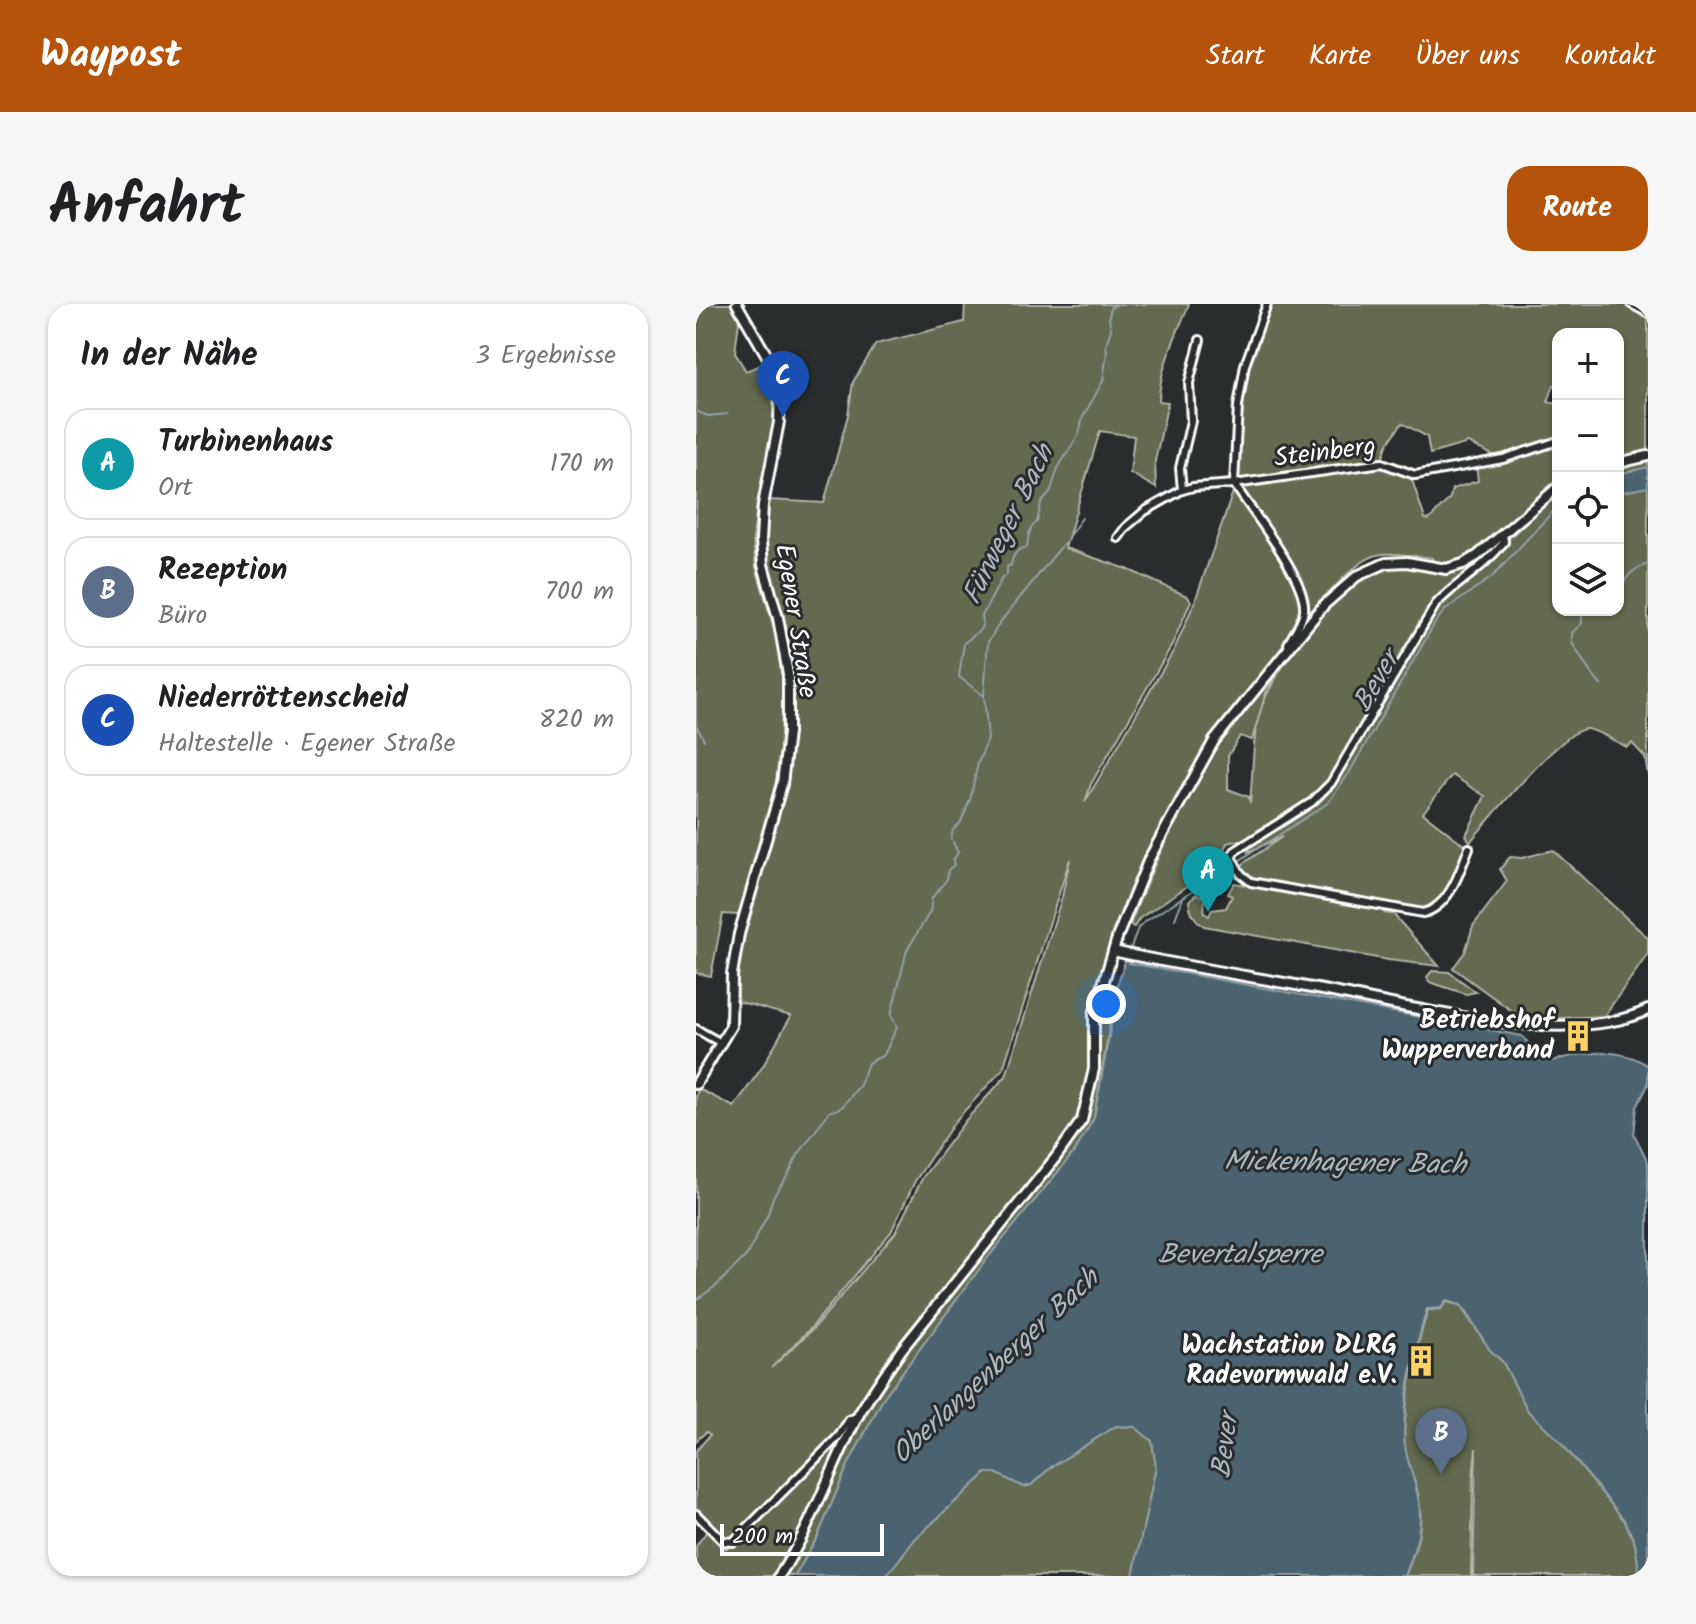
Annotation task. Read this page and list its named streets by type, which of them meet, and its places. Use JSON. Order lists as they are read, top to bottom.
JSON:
{
  "streets": {
    "street": ["Steinberg", "Egener Straße"]
  },
  "water": [
    "Fürweger Bach",
    "Bever",
    "Mickenhagener Bach",
    "Bevertalsperre",
    "Oberlangenberger Bach"
  ],
  "places": {
    "building": ["Betriebshof Wupperverband", "Wachstation DLRG Radevormwald e.V."]
  },
  "scale_bar": "200 m",
  "page": {
    "header": "Waypost",
    "nav": [
      "Start",
      "Karte",
      "Über uns",
      "Kontakt"
    ],
    "title": "Anfahrt",
    "buttons": "Route",
    "heading": ["In der Nähe", "3 Ergebnisse"],
    "map_buttons": ["+", "−"],
    "pins": ["C", "A", "B"],
    "list": [
      {
        "mark": "A",
        "name": "Turbinenhaus",
        "note": "Ort",
        "value": "170 m"
      },
      {
        "mark": "B",
        "name": "Rezeption",
        "note": "Büro",
        "value": "700 m"
      },
      {
        "mark": "C",
        "name": "Niederröttenscheid",
        "note": "Haltestelle · Egener Straße",
        "value": "820 m"
      }
    ],
    "scale": "200 m"
  }
}
